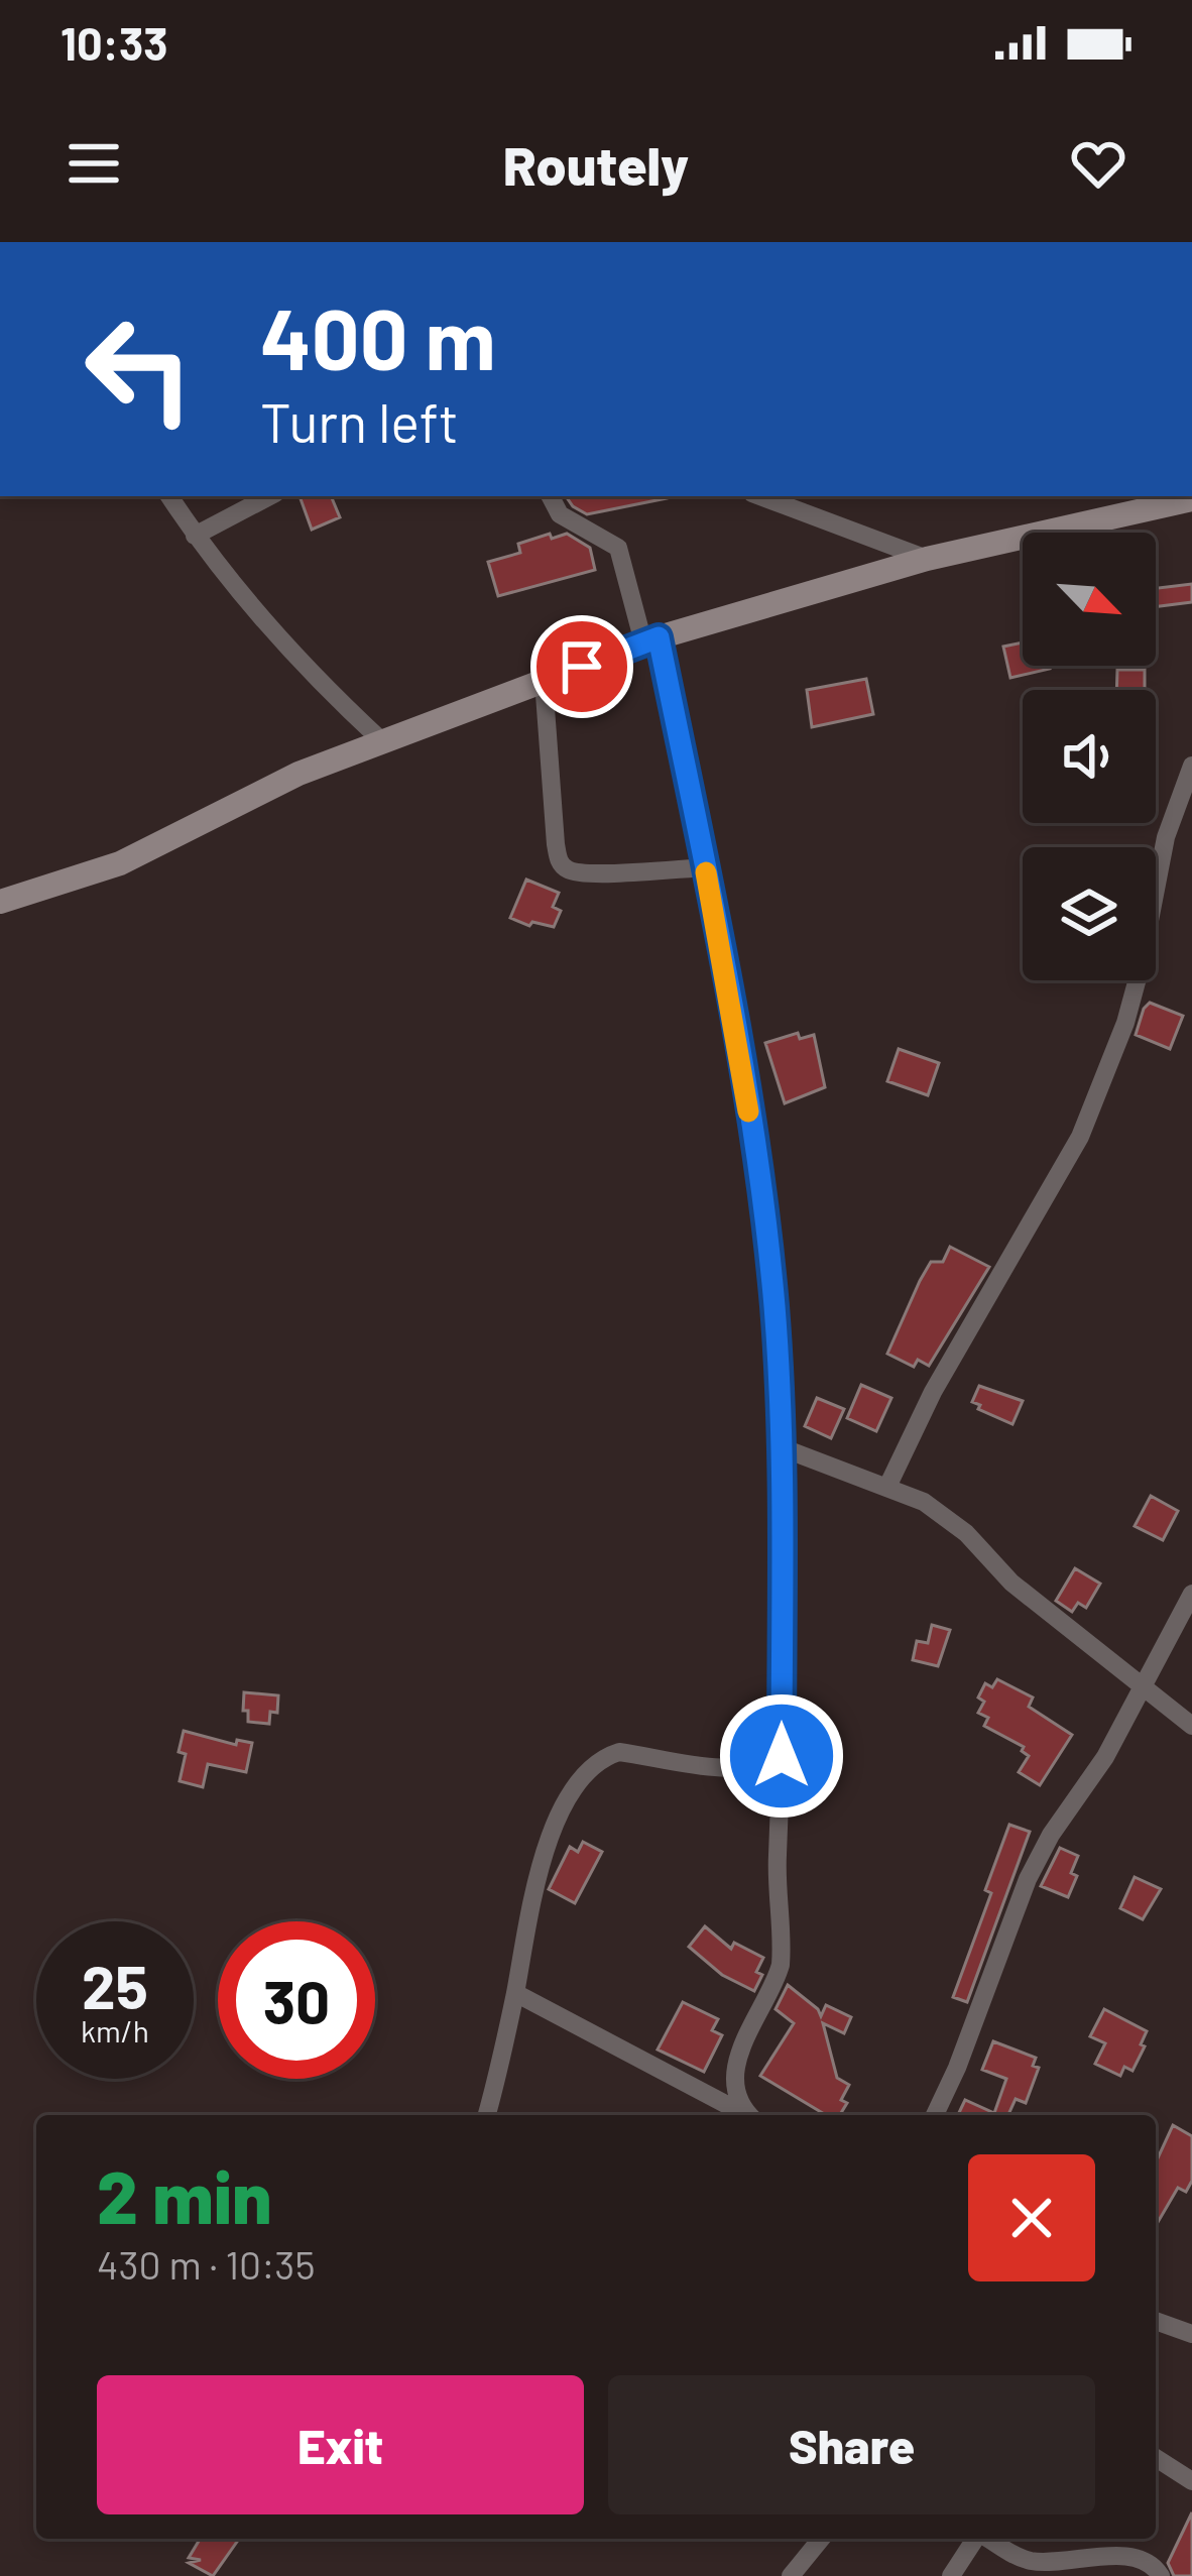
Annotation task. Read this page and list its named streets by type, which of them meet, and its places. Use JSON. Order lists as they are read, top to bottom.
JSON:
{
  "north": "bottom right",
  "page": {
    "status": "10:33",
    "header": "Routely",
    "turn": ["400 m", "Turn left"],
    "speed": "25 km/h",
    "limit": "30",
    "heading": ["2 min", "430 m · 10:35"],
    "buttons": ["Exit", "Share"]
  }
}
